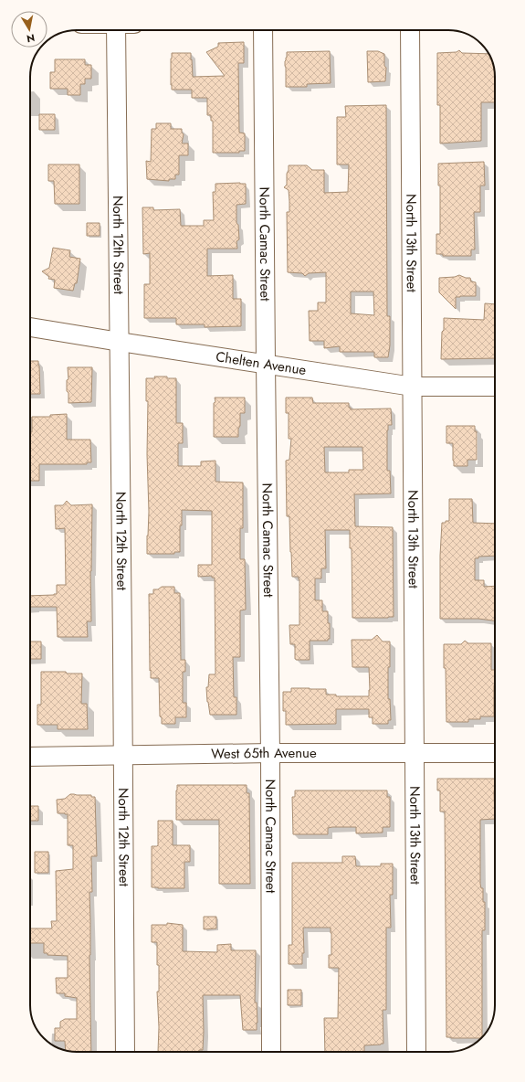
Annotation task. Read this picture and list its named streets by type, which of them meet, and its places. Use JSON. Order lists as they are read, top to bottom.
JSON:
{
  "streets": {
    "street": [
      "North 13th Street",
      "North Camac Street",
      "North 12th Street",
      "Chelten Avenue",
      "West 65th Avenue"
    ]
  },
  "crossings": [
    ["North 13th Street", "Chelten Avenue"],
    ["North 13th Street", "West 65th Avenue"],
    ["North Camac Street", "Chelten Avenue"],
    ["North Camac Street", "West 65th Avenue"],
    ["North 12th Street", "Chelten Avenue"],
    ["North 12th Street", "West 65th Avenue"]
  ],
  "north": "bottom"
}
